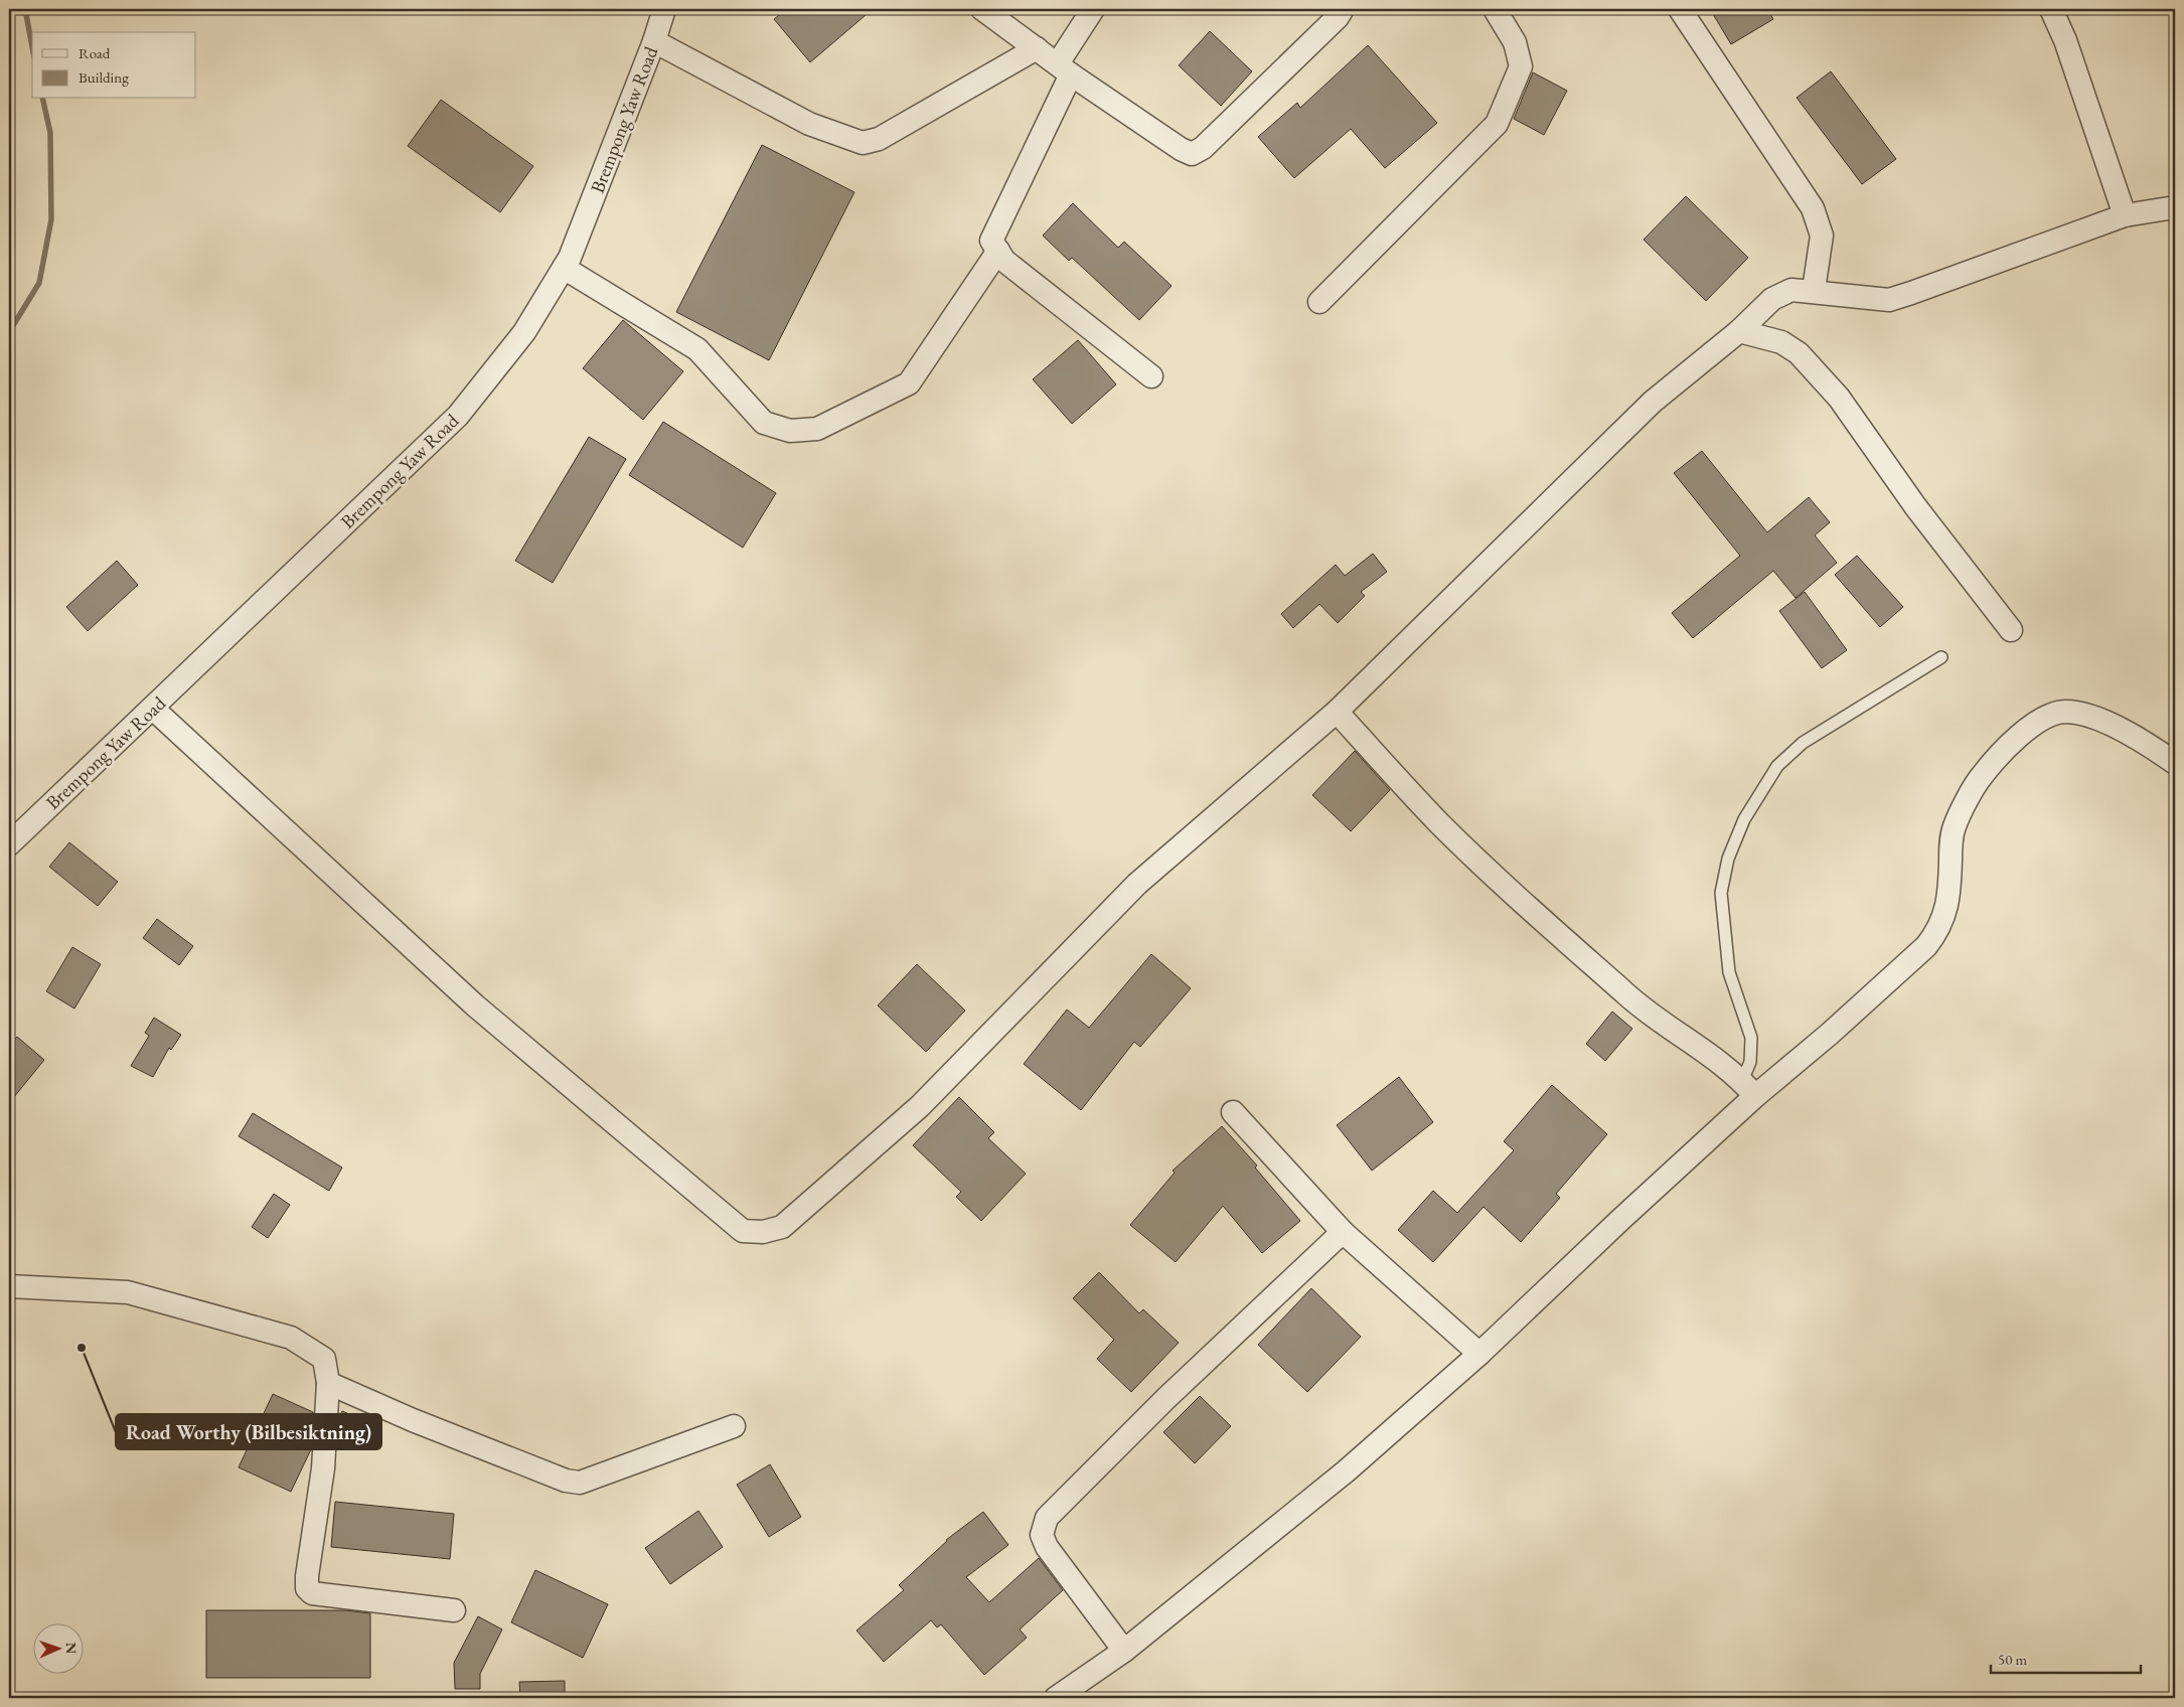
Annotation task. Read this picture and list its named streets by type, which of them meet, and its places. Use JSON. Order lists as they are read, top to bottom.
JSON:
{
  "streets": {
    "street": ["Brempong Yaw Road"]
  },
  "places": ["Road Worthy (Bilbesiktning)"],
  "legend": ["Road", "Building"],
  "scale_bar": "50 m",
  "north": "right"
}
